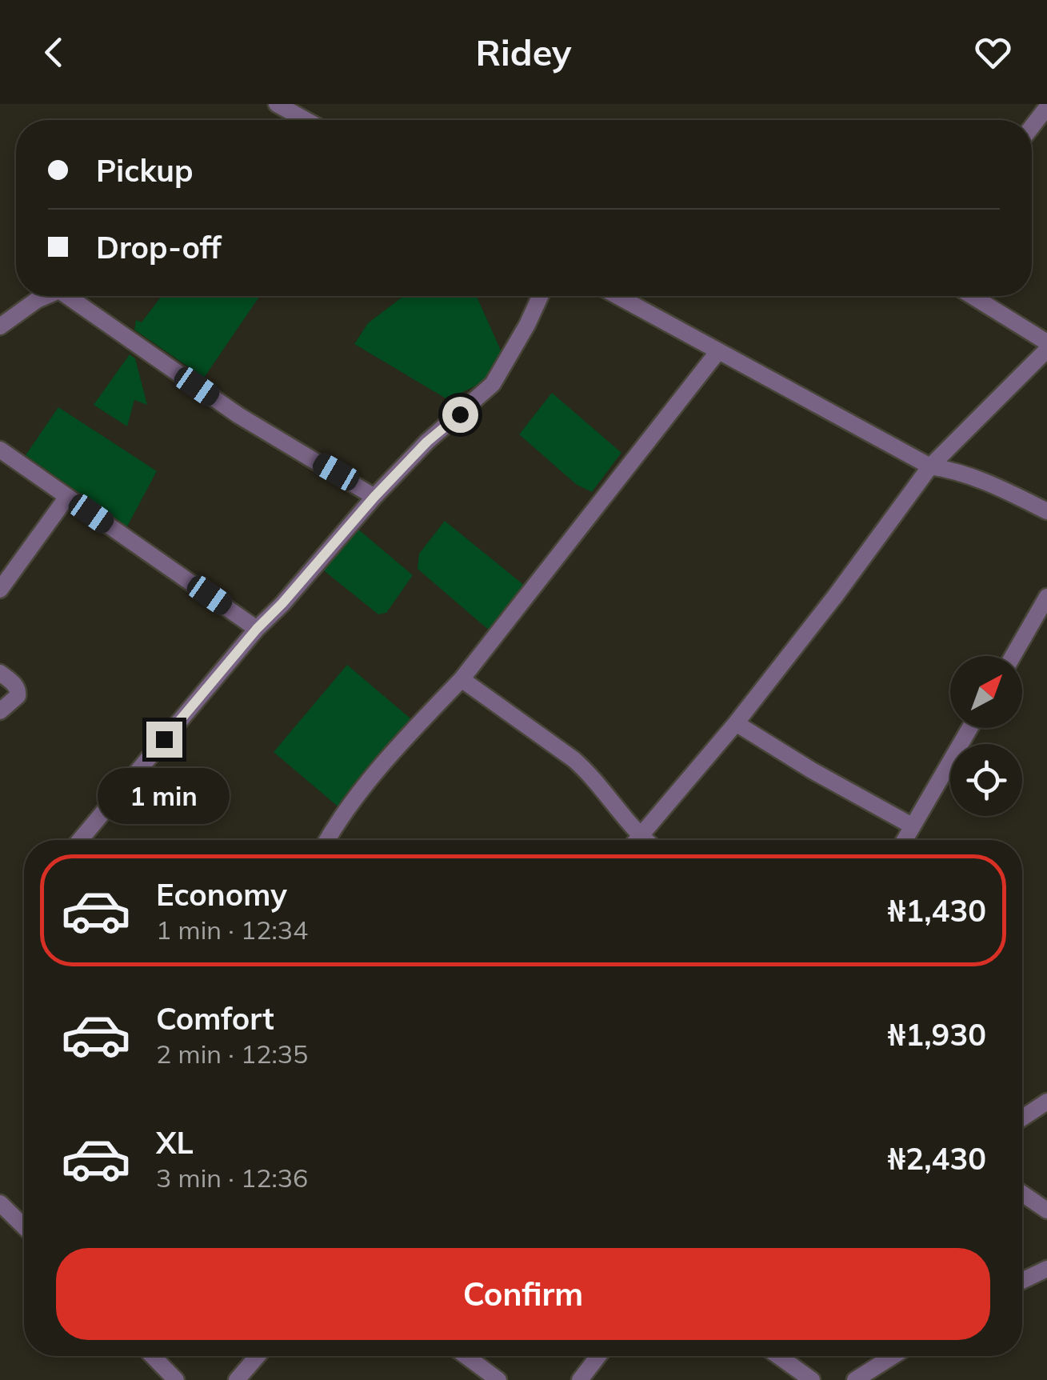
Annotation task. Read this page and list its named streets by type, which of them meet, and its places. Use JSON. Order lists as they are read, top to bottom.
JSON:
{
  "north": "top right",
  "page": {
    "header": "Ridey",
    "banner": ["Pickup", "Drop-off"],
    "bubble": "1 min",
    "list": [
      {
        "name": "Economy",
        "note": "1 min · 12:34",
        "value": "₦1,430"
      },
      {
        "name": "Comfort",
        "note": "2 min · 12:35",
        "value": "₦1,930"
      },
      {
        "name": "XL",
        "note": "3 min · 12:36",
        "value": "₦2,430"
      }
    ],
    "buttons": "Confirm"
  }
}
